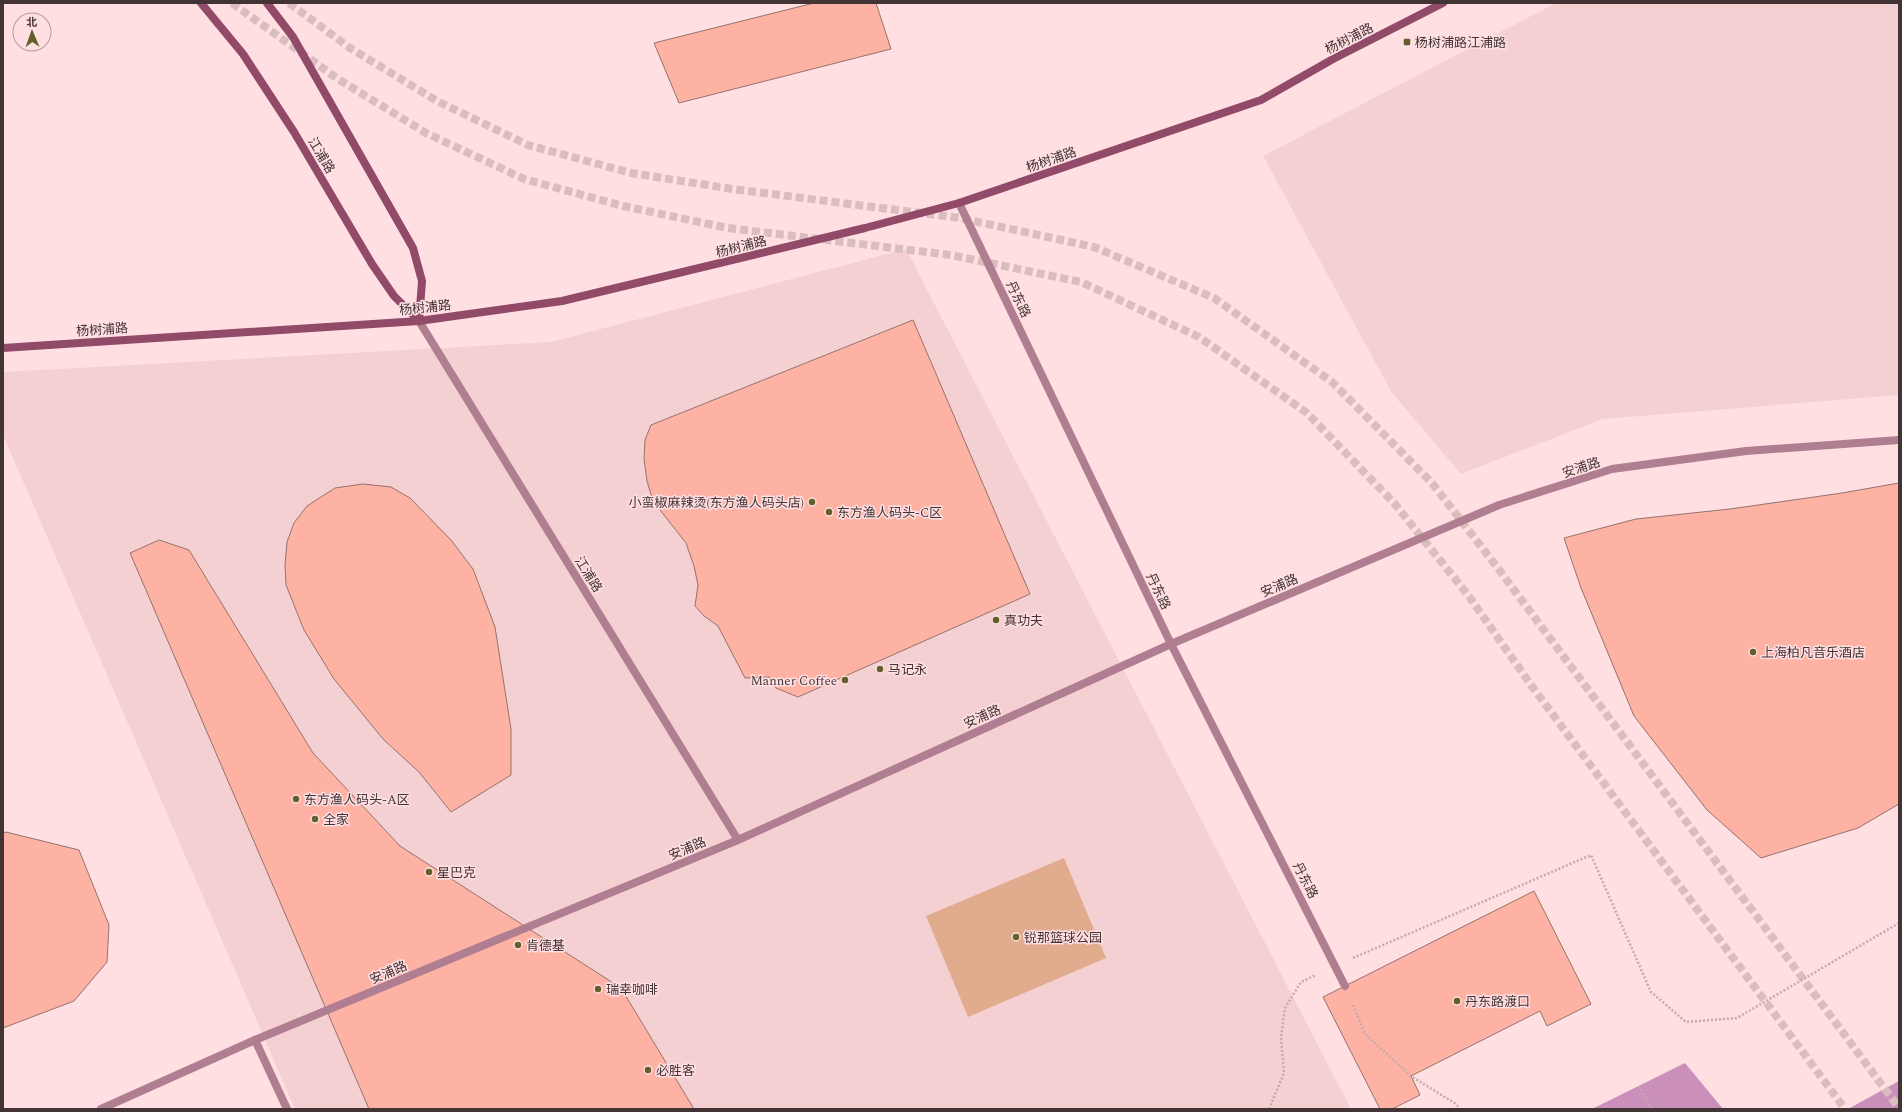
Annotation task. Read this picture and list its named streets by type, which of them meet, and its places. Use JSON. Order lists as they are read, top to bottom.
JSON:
{
  "streets": {
    "main road": ["杨树浦路", "江浦路"],
    "street": ["丹东路", "安浦路"]
  },
  "crossings": [
    ["杨树浦路", "江浦路"],
    ["杨树浦路", "丹东路"],
    ["江浦路", "安浦路"],
    ["丹东路", "安浦路"]
  ],
  "places": {
    "transit": ["杨树浦路江浦路"],
    "other": [
      "小蛮椒麻辣烫(东方渔人码头店)",
      "东方渔人码头-C区",
      "真功夫",
      "上海柏凡音乐酒店",
      "马记永",
      "Manner Coffee",
      "东方渔人码头-A区",
      "全家",
      "星巴克",
      "锐那篮球公园",
      "肯德基",
      "瑞幸咖啡",
      "丹东路渡口",
      "必胜客"
    ]
  },
  "north": "top"
}
